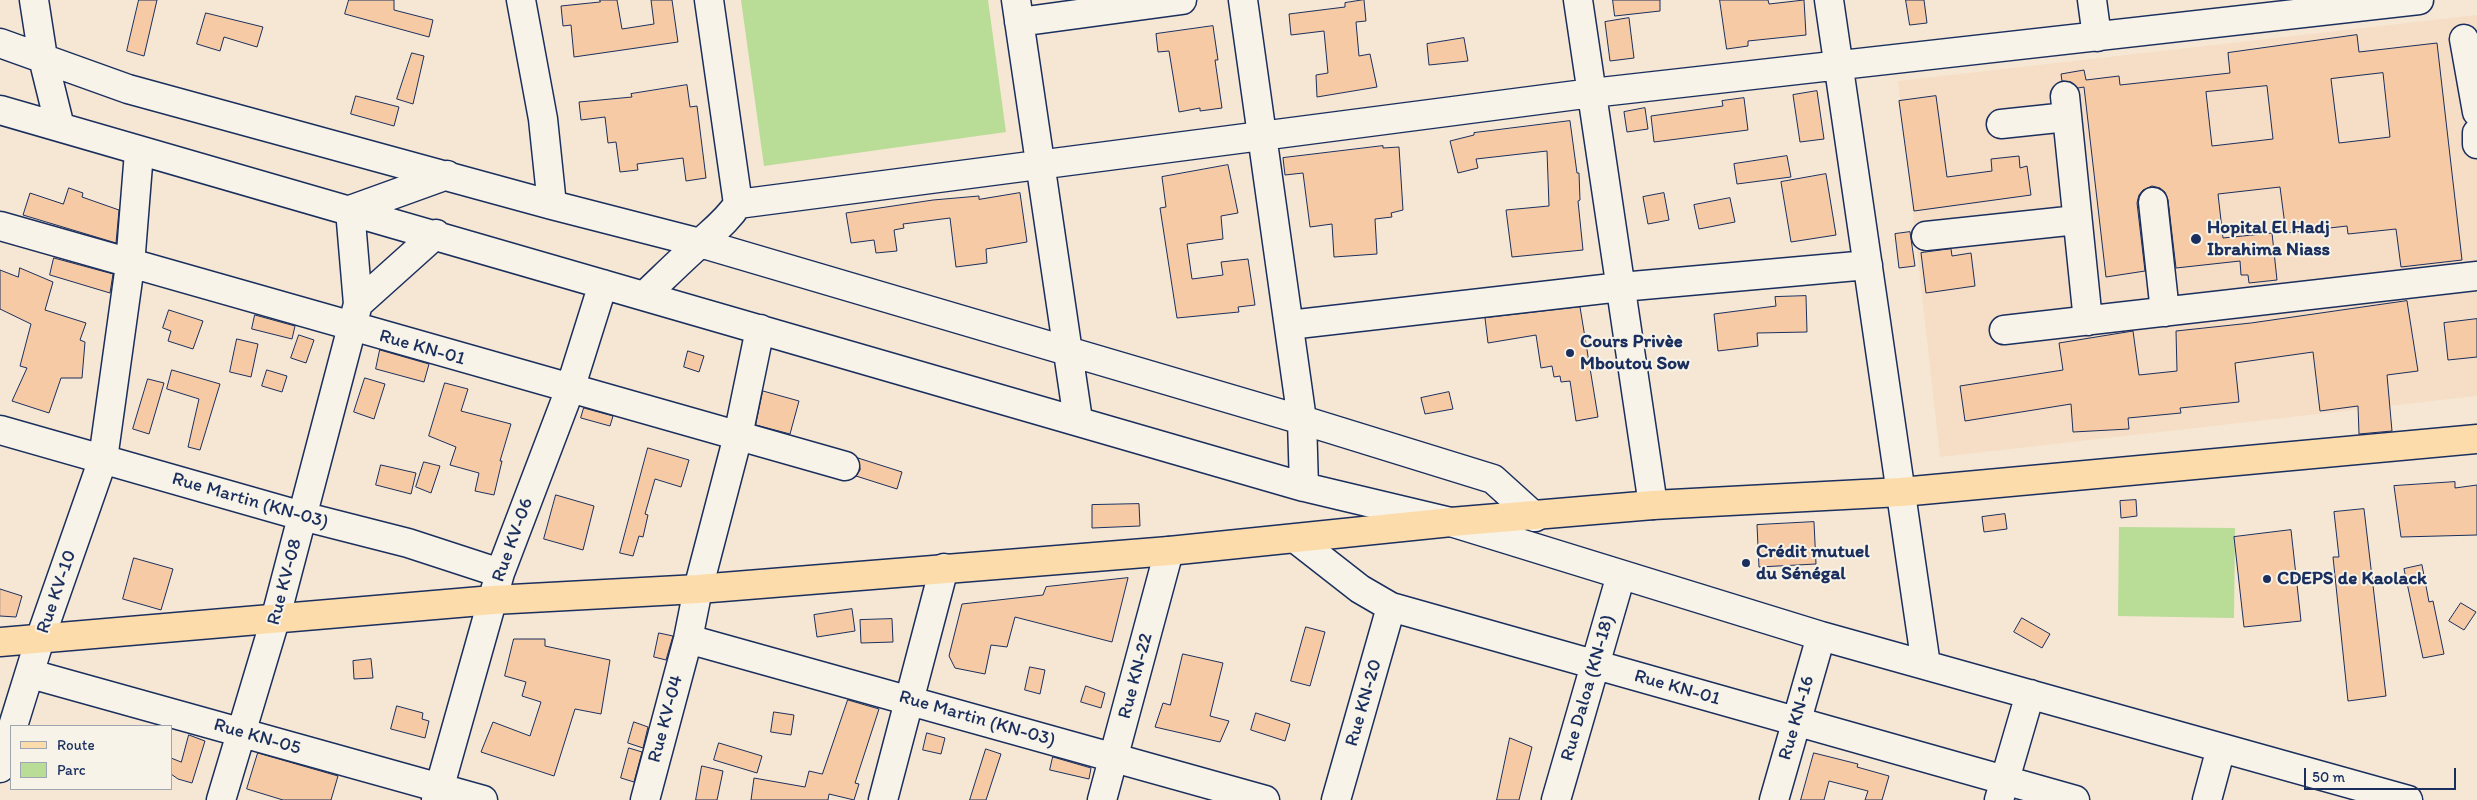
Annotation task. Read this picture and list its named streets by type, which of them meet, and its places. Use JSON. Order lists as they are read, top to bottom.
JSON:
{
  "streets": {
    "street": [
      "Rue KN-01",
      "Rue Martin (KN-03)",
      "Rue KV-06",
      "Rue KV-08",
      "Rue KV-10",
      "Rue KN-22",
      "Rue Daloa (KN-18)",
      "Rue KN-20",
      "Rue KN-16",
      "Rue KV-04",
      "Rue KN-05"
    ]
  },
  "crossings": [
    ["Rue KN-01", "Rue KV-06"],
    ["Rue KN-01", "Rue KV-08"],
    ["Rue KN-01", "Rue KV-10"],
    ["Rue KN-01", "Rue Daloa (KN-18)"],
    ["Rue KN-01", "Rue KN-20"],
    ["Rue KN-01", "Rue KN-16"],
    ["Rue KN-01", "Rue KV-04"],
    ["Rue Martin (KN-03)", "Rue KV-06"],
    ["Rue Martin (KN-03)", "Rue KV-08"],
    ["Rue Martin (KN-03)", "Rue KV-10"],
    ["Rue Martin (KN-03)", "Rue KN-22"],
    ["Rue Martin (KN-03)", "Rue KV-04"],
    ["Rue KV-06", "Rue KN-05"],
    ["Rue KV-08", "Rue KN-05"],
    ["Rue KV-10", "Rue KN-05"]
  ],
  "places": [
    "Hopital El Hadj Ibrahima Niass",
    "Cours Privèe Mboutou Sow",
    "Crédit mutuel du Sénégal",
    "CDEPS de Kaolack"
  ],
  "legend": ["Route", "Parc"],
  "scale_bar": "50 m"
}
